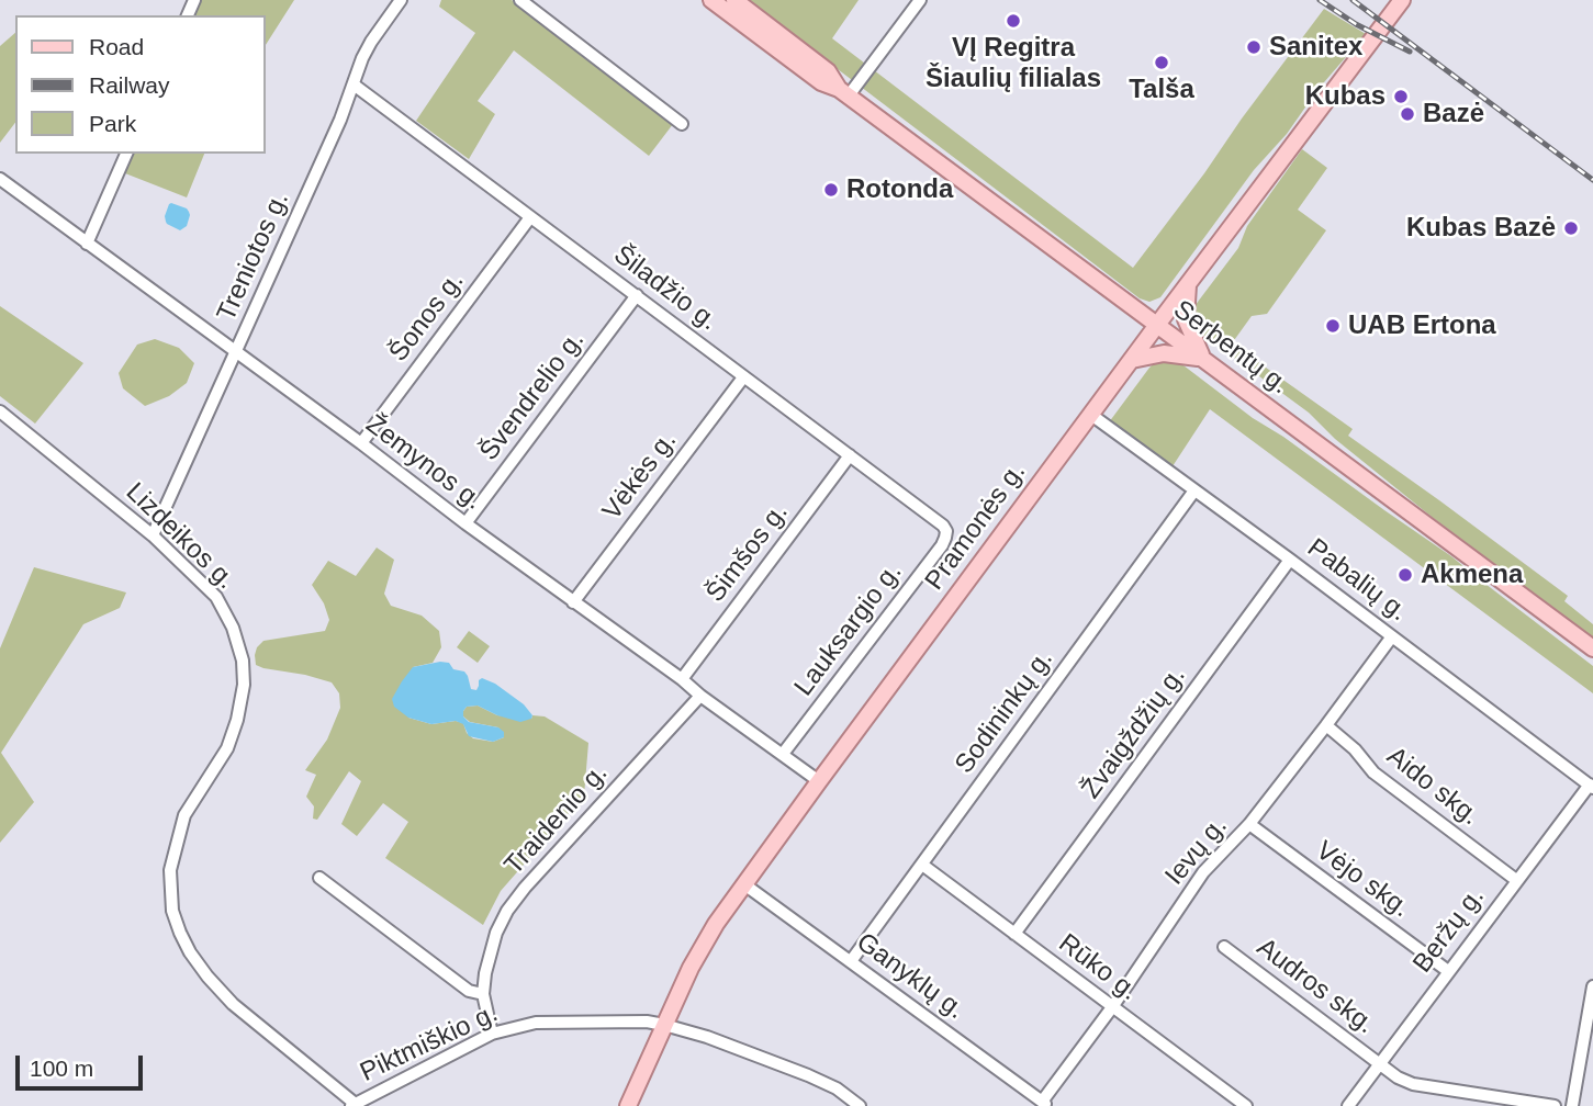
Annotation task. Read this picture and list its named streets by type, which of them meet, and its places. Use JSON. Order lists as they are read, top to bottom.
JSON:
{
  "streets": {
    "main road": ["Serbentų g.", "Pramonės g."],
    "street": [
      "Treniotos g.",
      "Šiladžio g.",
      "Šonos g.",
      "Švendrelio g.",
      "Žemynos g.",
      "Vėkės g.",
      "Lizdeikos g.",
      "Šimšos g.",
      "Pabalių g.",
      "Lauksargio g.",
      "Sodininkų g.",
      "Žvaigždžių g.",
      "Aido skg.",
      "Traidenio g.",
      "Ievų g.",
      "Vėjo skg.",
      "Beržų g.",
      "Rūko g.",
      "Ganyklų g.",
      "Audros skg.",
      "Piktmiškio g."
    ]
  },
  "crossings": [
    ["Treniotos g.", "Šiladžio g."],
    ["Treniotos g.", "Žemynos g."],
    ["Treniotos g.", "Lizdeikos g."],
    ["Šiladžio g.", "Šonos g."],
    ["Šiladžio g.", "Švendrelio g."],
    ["Šiladžio g.", "Vėkės g."],
    ["Šiladžio g.", "Šimšos g."],
    ["Šiladžio g.", "Lauksargio g."],
    ["Šonos g.", "Žemynos g."],
    ["Serbentų g.", "Pramonės g."],
    ["Švendrelio g.", "Žemynos g."],
    ["Žemynos g.", "Vėkės g."],
    ["Žemynos g.", "Pramonės g."],
    ["Žemynos g.", "Šimšos g."],
    ["Žemynos g.", "Lauksargio g."],
    ["Žemynos g.", "Traidenio g."],
    ["Pramonės g.", "Pabalių g."],
    ["Pramonės g.", "Ganyklų g."],
    ["Pramonės g.", "Piktmiškio g."],
    ["Lizdeikos g.", "Piktmiškio g."],
    ["Pabalių g.", "Sodininkų g."],
    ["Pabalių g.", "Žvaigždžių g."],
    ["Pabalių g.", "Ievų g."],
    ["Pabalių g.", "Beržų g."],
    ["Sodininkų g.", "Rūko g."],
    ["Sodininkų g.", "Ganyklų g."],
    ["Žvaigždžių g.", "Rūko g."],
    ["Aido skg.", "Ievų g."],
    ["Aido skg.", "Beržų g."],
    ["Traidenio g.", "Piktmiškio g."],
    ["Ievų g.", "Vėjo skg."],
    ["Ievų g.", "Rūko g."],
    ["Ievų g.", "Ganyklų g."],
    ["Vėjo skg.", "Beržų g."],
    ["Beržų g.", "Audros skg."]
  ],
  "places": [
    "VĮ Regitra Šiaulių filialas",
    "Sanitex",
    "Talša",
    "Kubas",
    "Bazė",
    "Rotonda",
    "Kubas Bazė",
    "UAB Ertona",
    "Akmena"
  ],
  "legend": ["Road", "Railway", "Park"],
  "scale_bar": "100 m"
}
